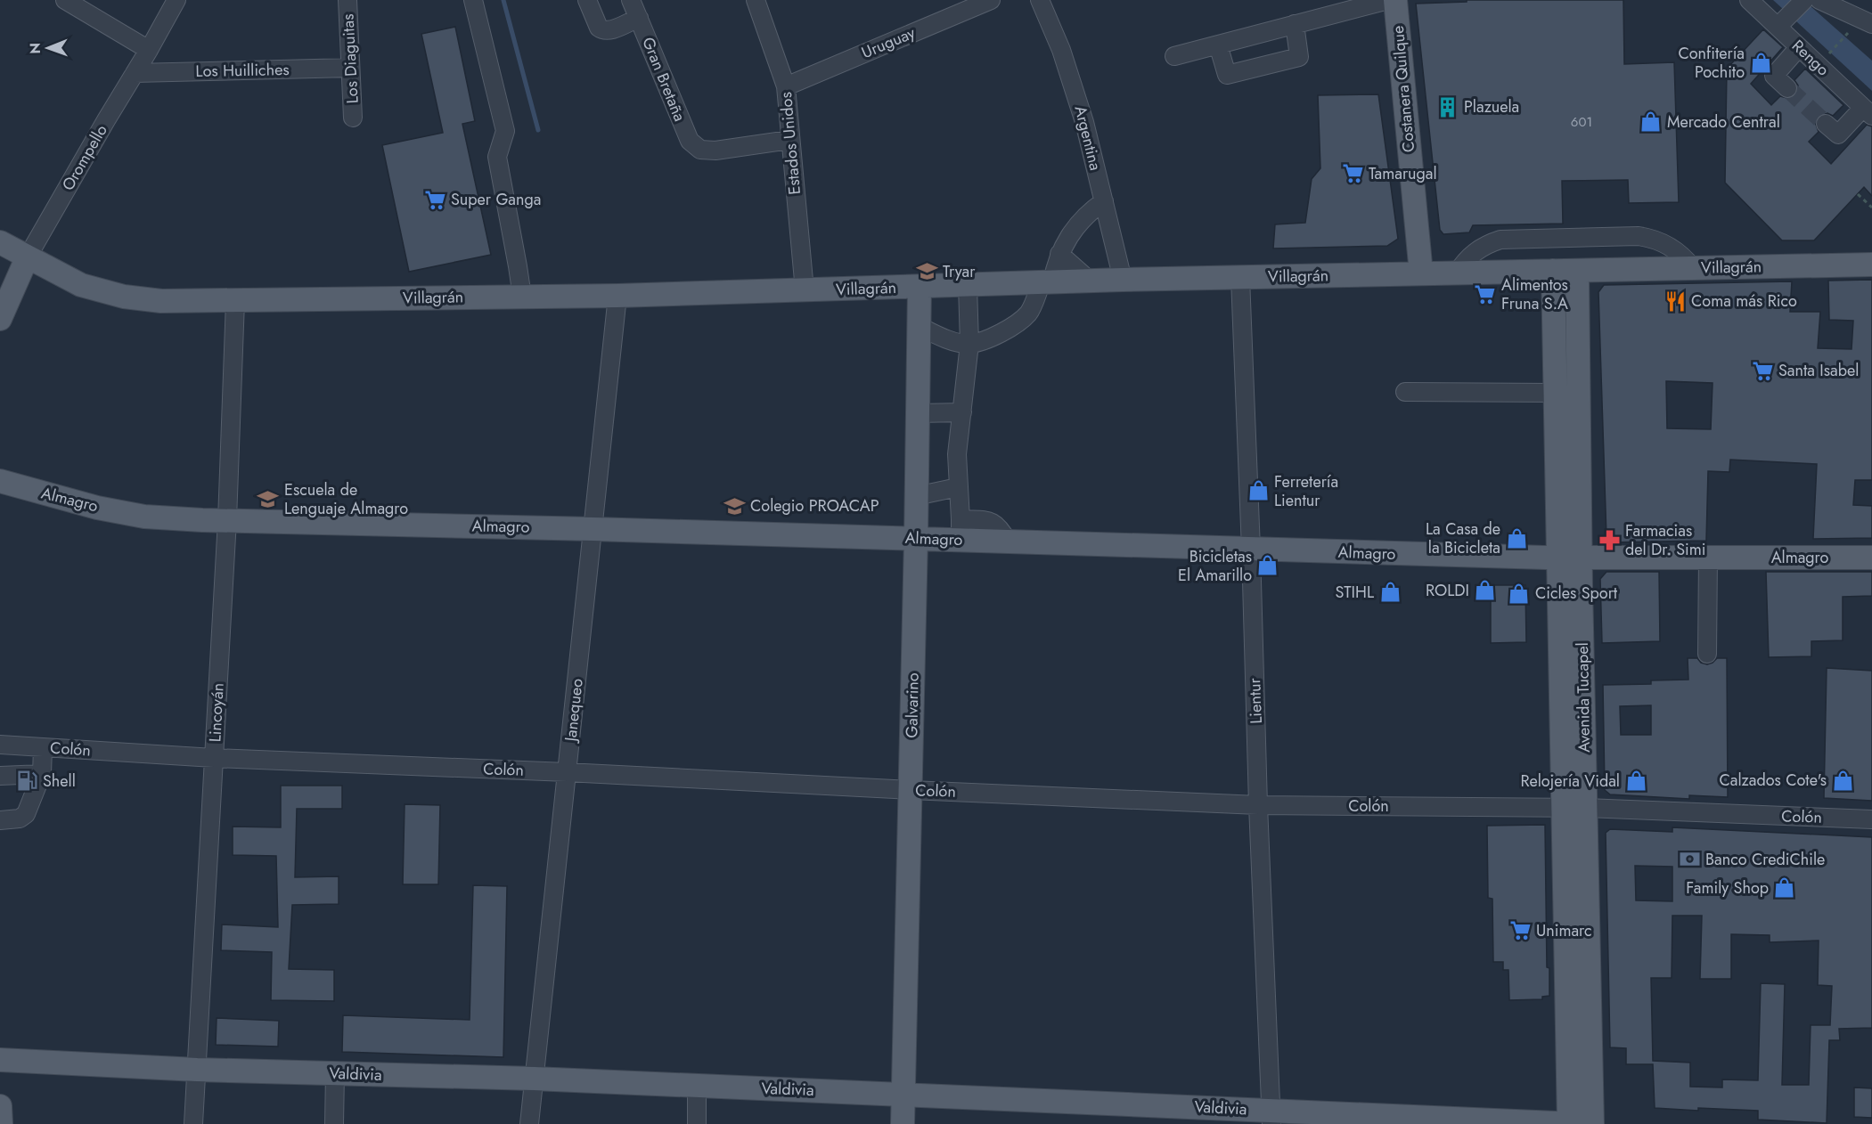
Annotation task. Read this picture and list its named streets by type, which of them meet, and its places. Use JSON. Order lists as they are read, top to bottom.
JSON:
{
  "streets": {
    "main road": [
      "Costanera Quilque",
      "Orompello",
      "Villagrán",
      "Almagro",
      "Avenida Tucapel",
      "Galvarino",
      "Valdivia"
    ],
    "street": [
      "Uruguay",
      "Rengo",
      "Los Diaguitas",
      "Los Huilliches",
      "Gran Bretaña",
      "Argentina",
      "Estados Unidos",
      "Lientur",
      "Janequeo",
      "Lincoyán",
      "Colón"
    ]
  },
  "crossings": [
    ["Uruguay", "Estados Unidos"],
    ["Los Diaguitas", "Los Huilliches"],
    ["Los Huilliches", "Orompello"],
    ["Gran Bretaña", "Estados Unidos"],
    ["Costanera Quilque", "Villagrán"],
    ["Argentina", "Villagrán"],
    ["Estados Unidos", "Villagrán"],
    ["Orompello", "Villagrán"],
    ["Villagrán", "Avenida Tucapel"],
    ["Villagrán", "Lientur"],
    ["Villagrán", "Galvarino"],
    ["Villagrán", "Janequeo"],
    ["Villagrán", "Lincoyán"],
    ["Almagro", "Avenida Tucapel"],
    ["Almagro", "Lientur"],
    ["Almagro", "Galvarino"],
    ["Almagro", "Janequeo"],
    ["Almagro", "Lincoyán"],
    ["Avenida Tucapel", "Colón"],
    ["Avenida Tucapel", "Valdivia"],
    ["Lientur", "Colón"],
    ["Lientur", "Valdivia"],
    ["Galvarino", "Colón"],
    ["Galvarino", "Valdivia"],
    ["Janequeo", "Colón"],
    ["Janequeo", "Valdivia"],
    ["Lincoyán", "Colón"],
    ["Lincoyán", "Valdivia"]
  ],
  "places": {
    "shop": [
      "Confitería Pochito",
      "Mercado Central",
      "Ferretería Lientur",
      "La Casa de la Bicicleta",
      "Bicicletas El Amarillo",
      "ROLDI",
      "STIHL",
      "Cicles Sport",
      "Calzados Cote's",
      "Relojería Vidal",
      "Family Shop"
    ],
    "building": ["Plazuela"],
    "supermarket": [
      "Tamarugal",
      "Super Ganga",
      "Alimentos Fruna S.A",
      "Santa Isabel",
      "Unimarc"
    ],
    "school or university": ["Tryar", "Escuela de Lenguaje Almagro", "Colegio PROACAP"],
    "restaurant": ["Coma más Rico"],
    "pharmacy": ["Farmacias del Dr. Simi"],
    "fuel station": ["Shell"],
    "bank": ["Banco CrediChile"]
  },
  "house_numbers": ["601"],
  "north": "left"
}
